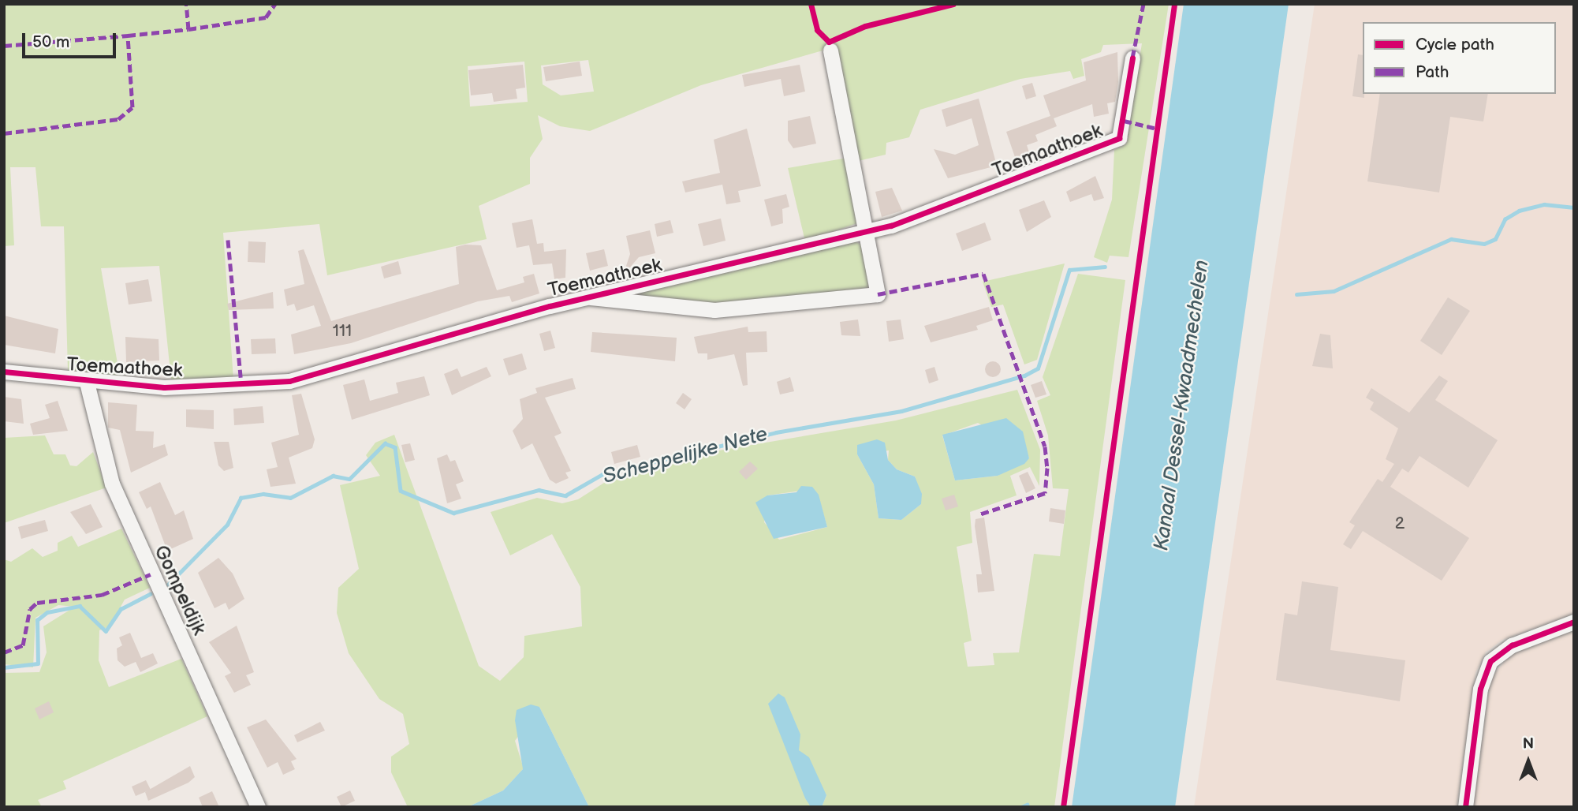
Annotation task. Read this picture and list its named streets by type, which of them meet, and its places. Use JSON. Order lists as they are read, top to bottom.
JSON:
{
  "streets": {
    "street": ["Toemaathoek", "Gompeldijk"]
  },
  "crossings": [
    ["Toemaathoek", "Gompeldijk"]
  ],
  "water": ["Kanaal Dessel-Kwaadmechelen", "Scheppelijke Nete"],
  "house_numbers": ["111", "2"],
  "legend": ["Cycle path", "Path"],
  "scale_bar": "50 m",
  "north": "top"
}
